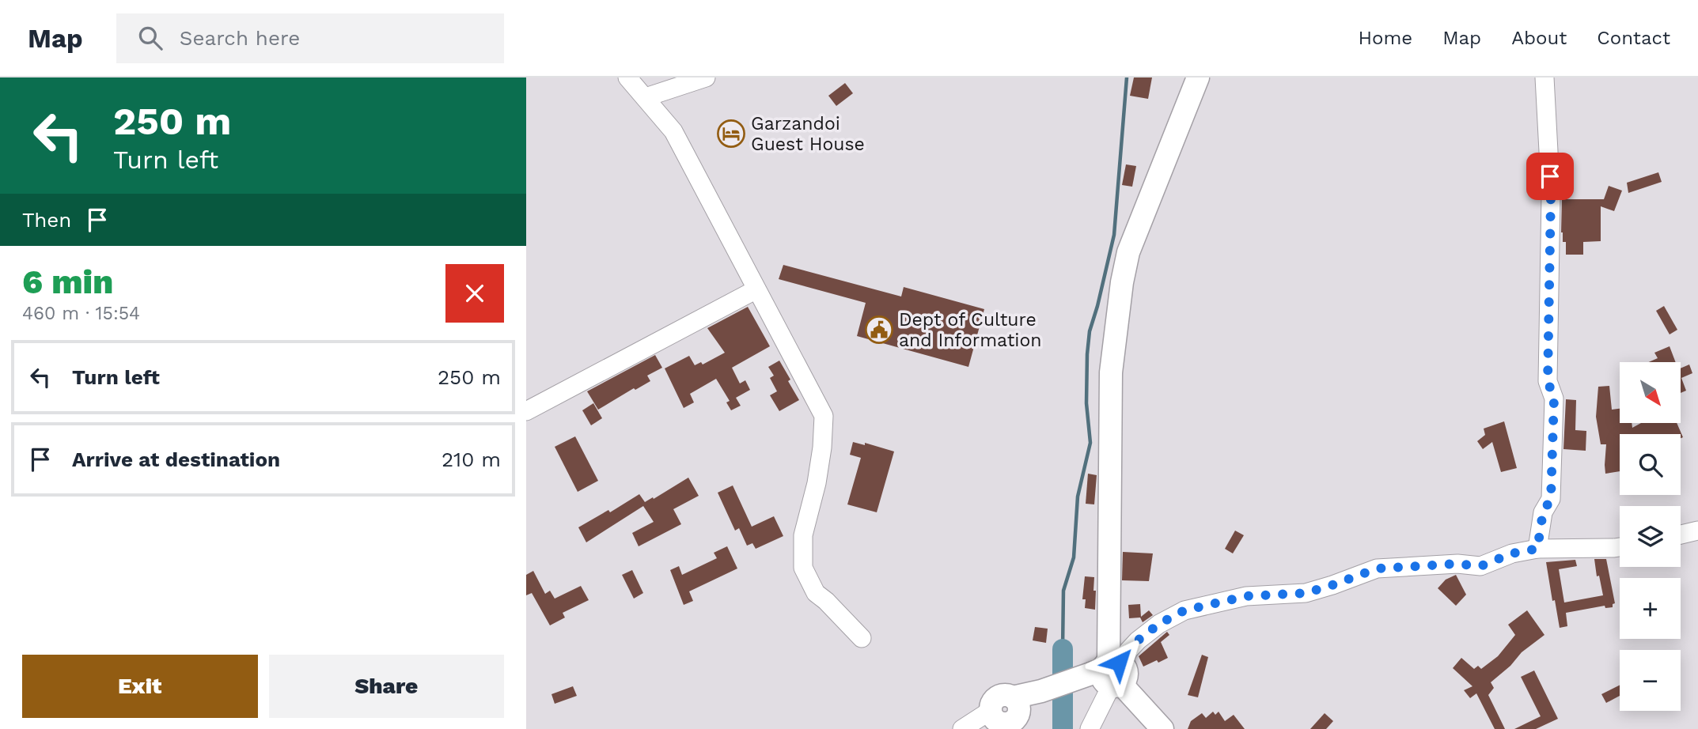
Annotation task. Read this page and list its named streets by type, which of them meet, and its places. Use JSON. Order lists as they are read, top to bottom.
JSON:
{
  "places": {
    "hotel": ["Garzandoi Guest House"],
    "public building": ["Dept of Culture and Information"]
  },
  "north": "bottom right",
  "page": {
    "header": "Map",
    "search": "Search here",
    "nav": [
      "Home",
      "Map",
      "About",
      "Contact"
    ],
    "turn": ["250 m", "Turn left"],
    "then": "Then",
    "heading": ["6 min", "460 m · 15:54"],
    "list": [
      {
        "name": "Turn left",
        "value": "250 m"
      },
      {
        "name": "Arrive at destination",
        "value": "210 m"
      }
    ],
    "map_buttons": ["+", "−"],
    "buttons": ["Exit", "Share"]
  }
}
